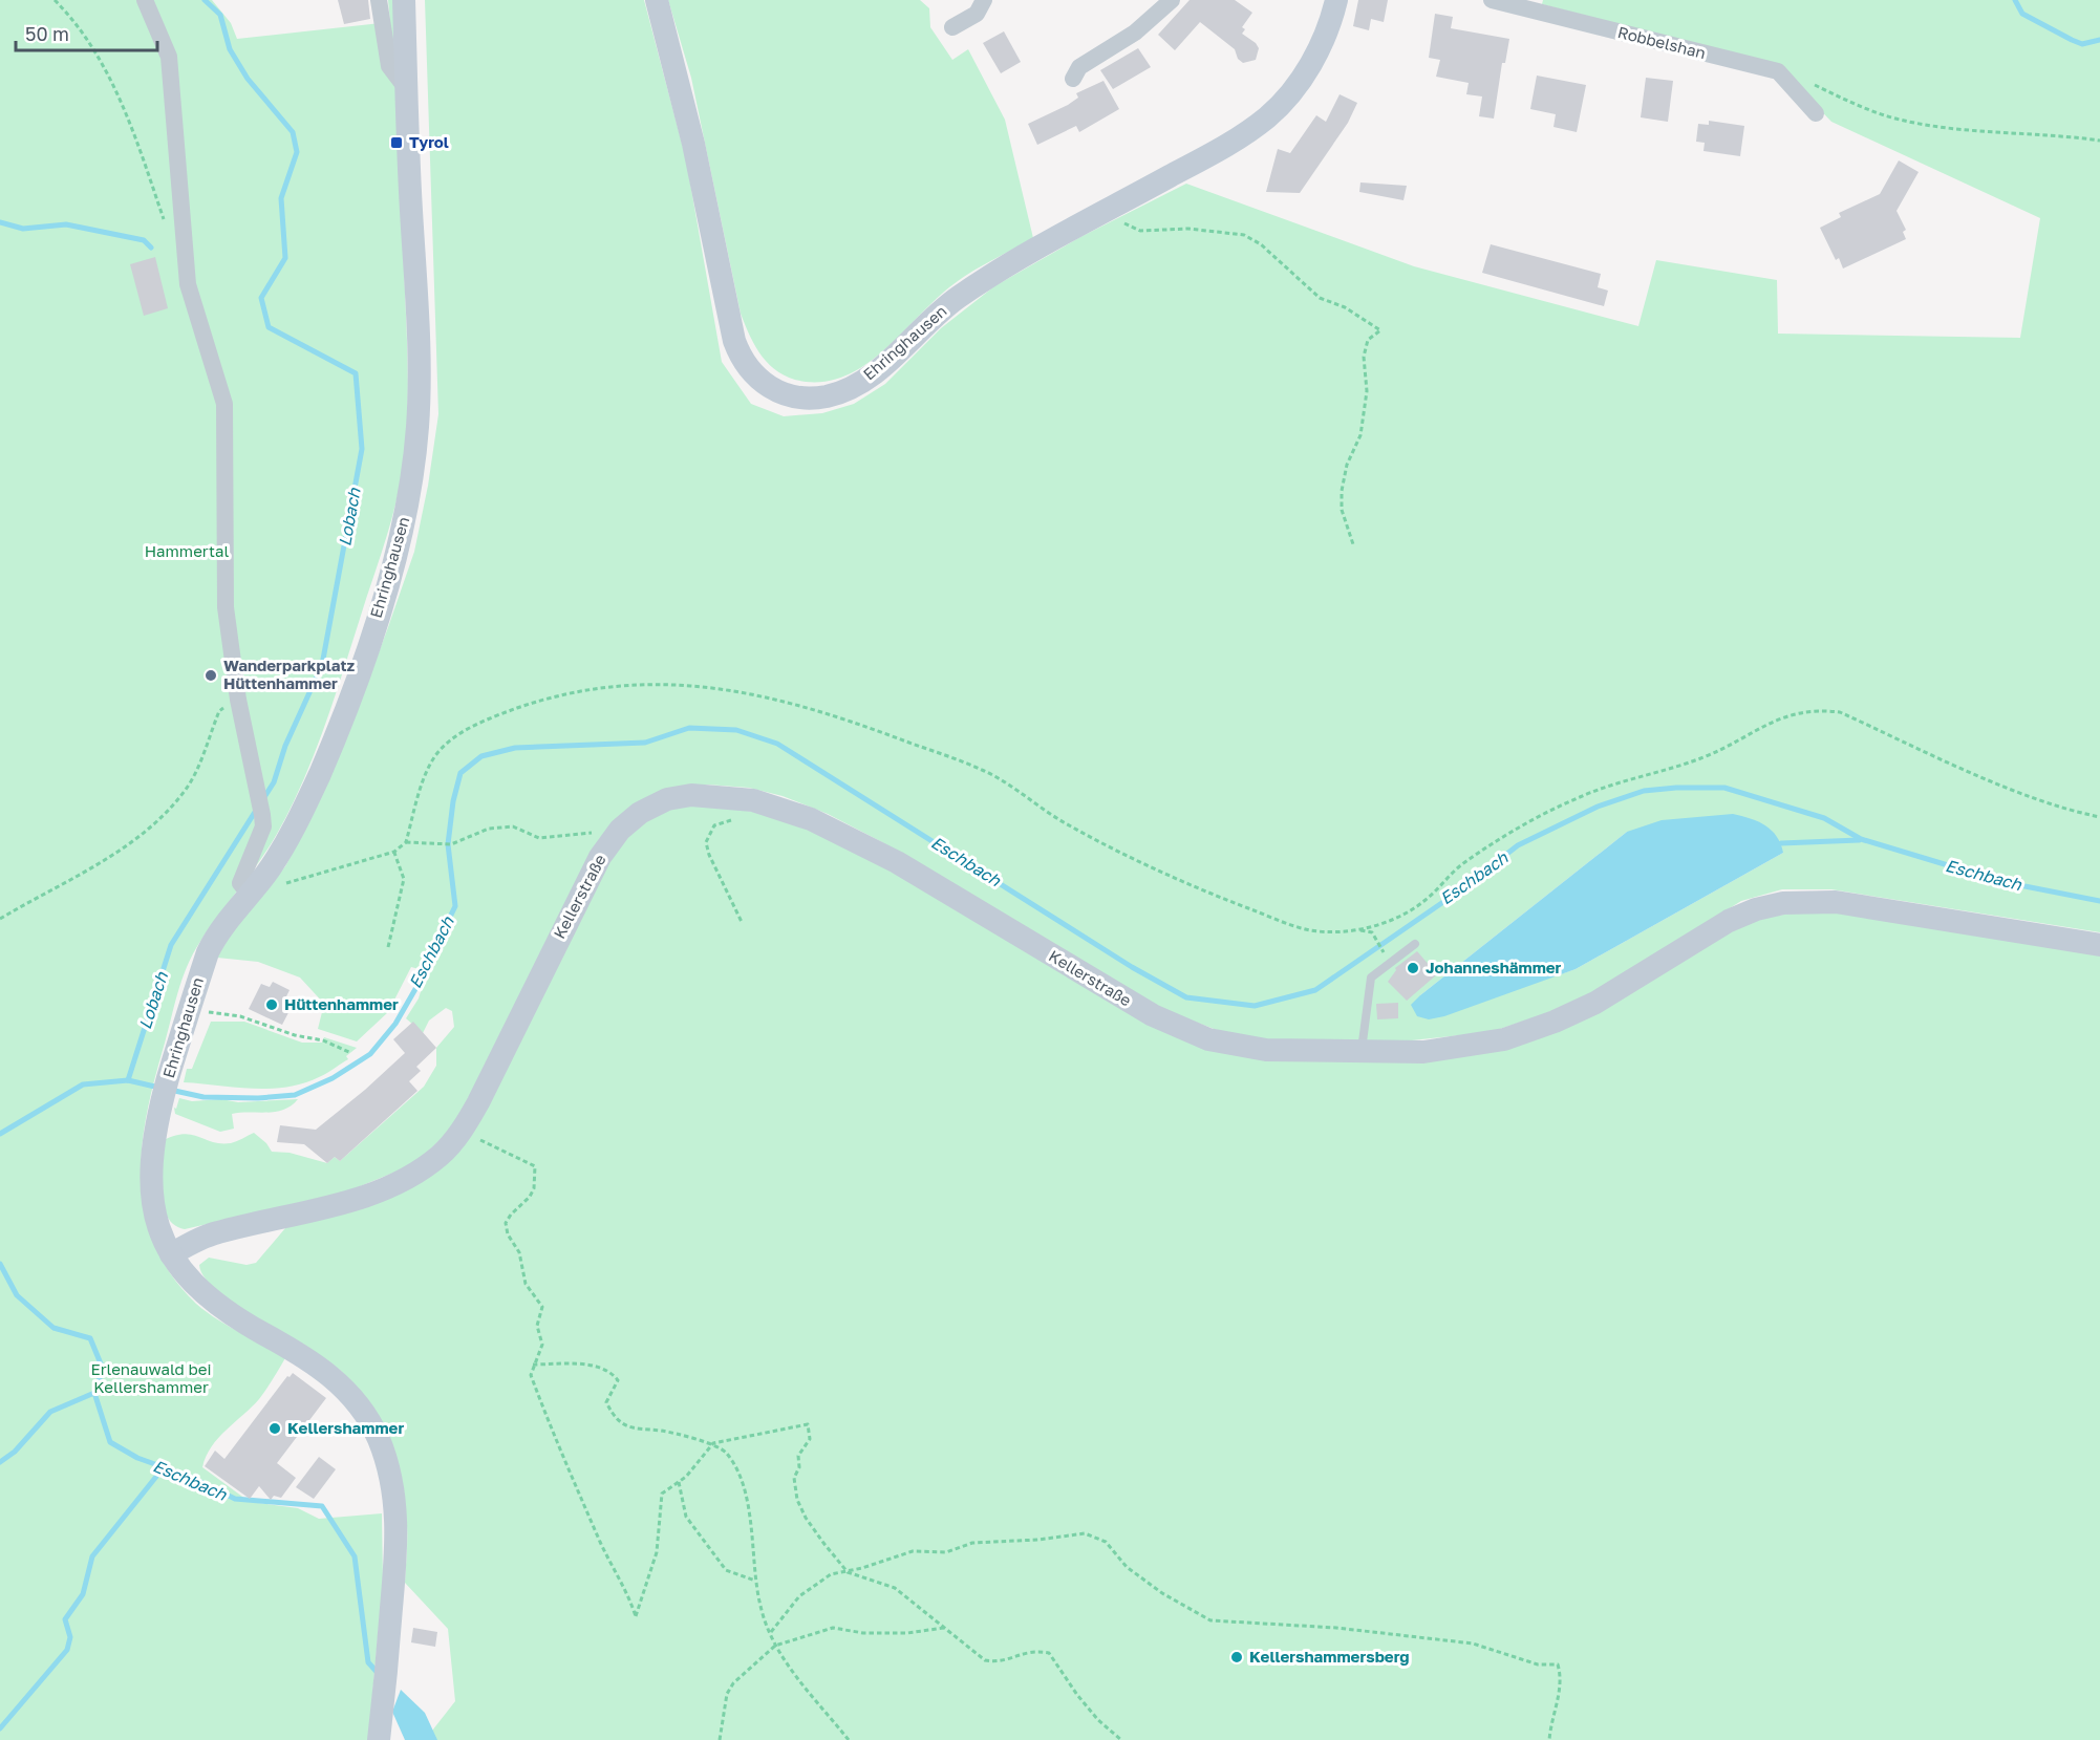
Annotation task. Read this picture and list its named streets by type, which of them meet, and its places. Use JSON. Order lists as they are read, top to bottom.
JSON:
{
  "streets": {
    "main road": ["Ehringhausen", "Kellerstraße"],
    "street": ["Robbelshan"]
  },
  "crossings": [
    ["Ehringhausen", "Kellerstraße"]
  ],
  "water": ["Lobach", "Eschbach"],
  "parks": ["Hammertal", "Erlenauwald bei Kellershammer"],
  "places": {
    "transit": ["Tyrol"],
    "other": [
      "Wanderparkplatz Hüttenhammer",
      "Johanneshämmer",
      "Hüttenhammer",
      "Kellershammer",
      "Kellershammersberg"
    ]
  },
  "scale_bar": "50 m"
}
